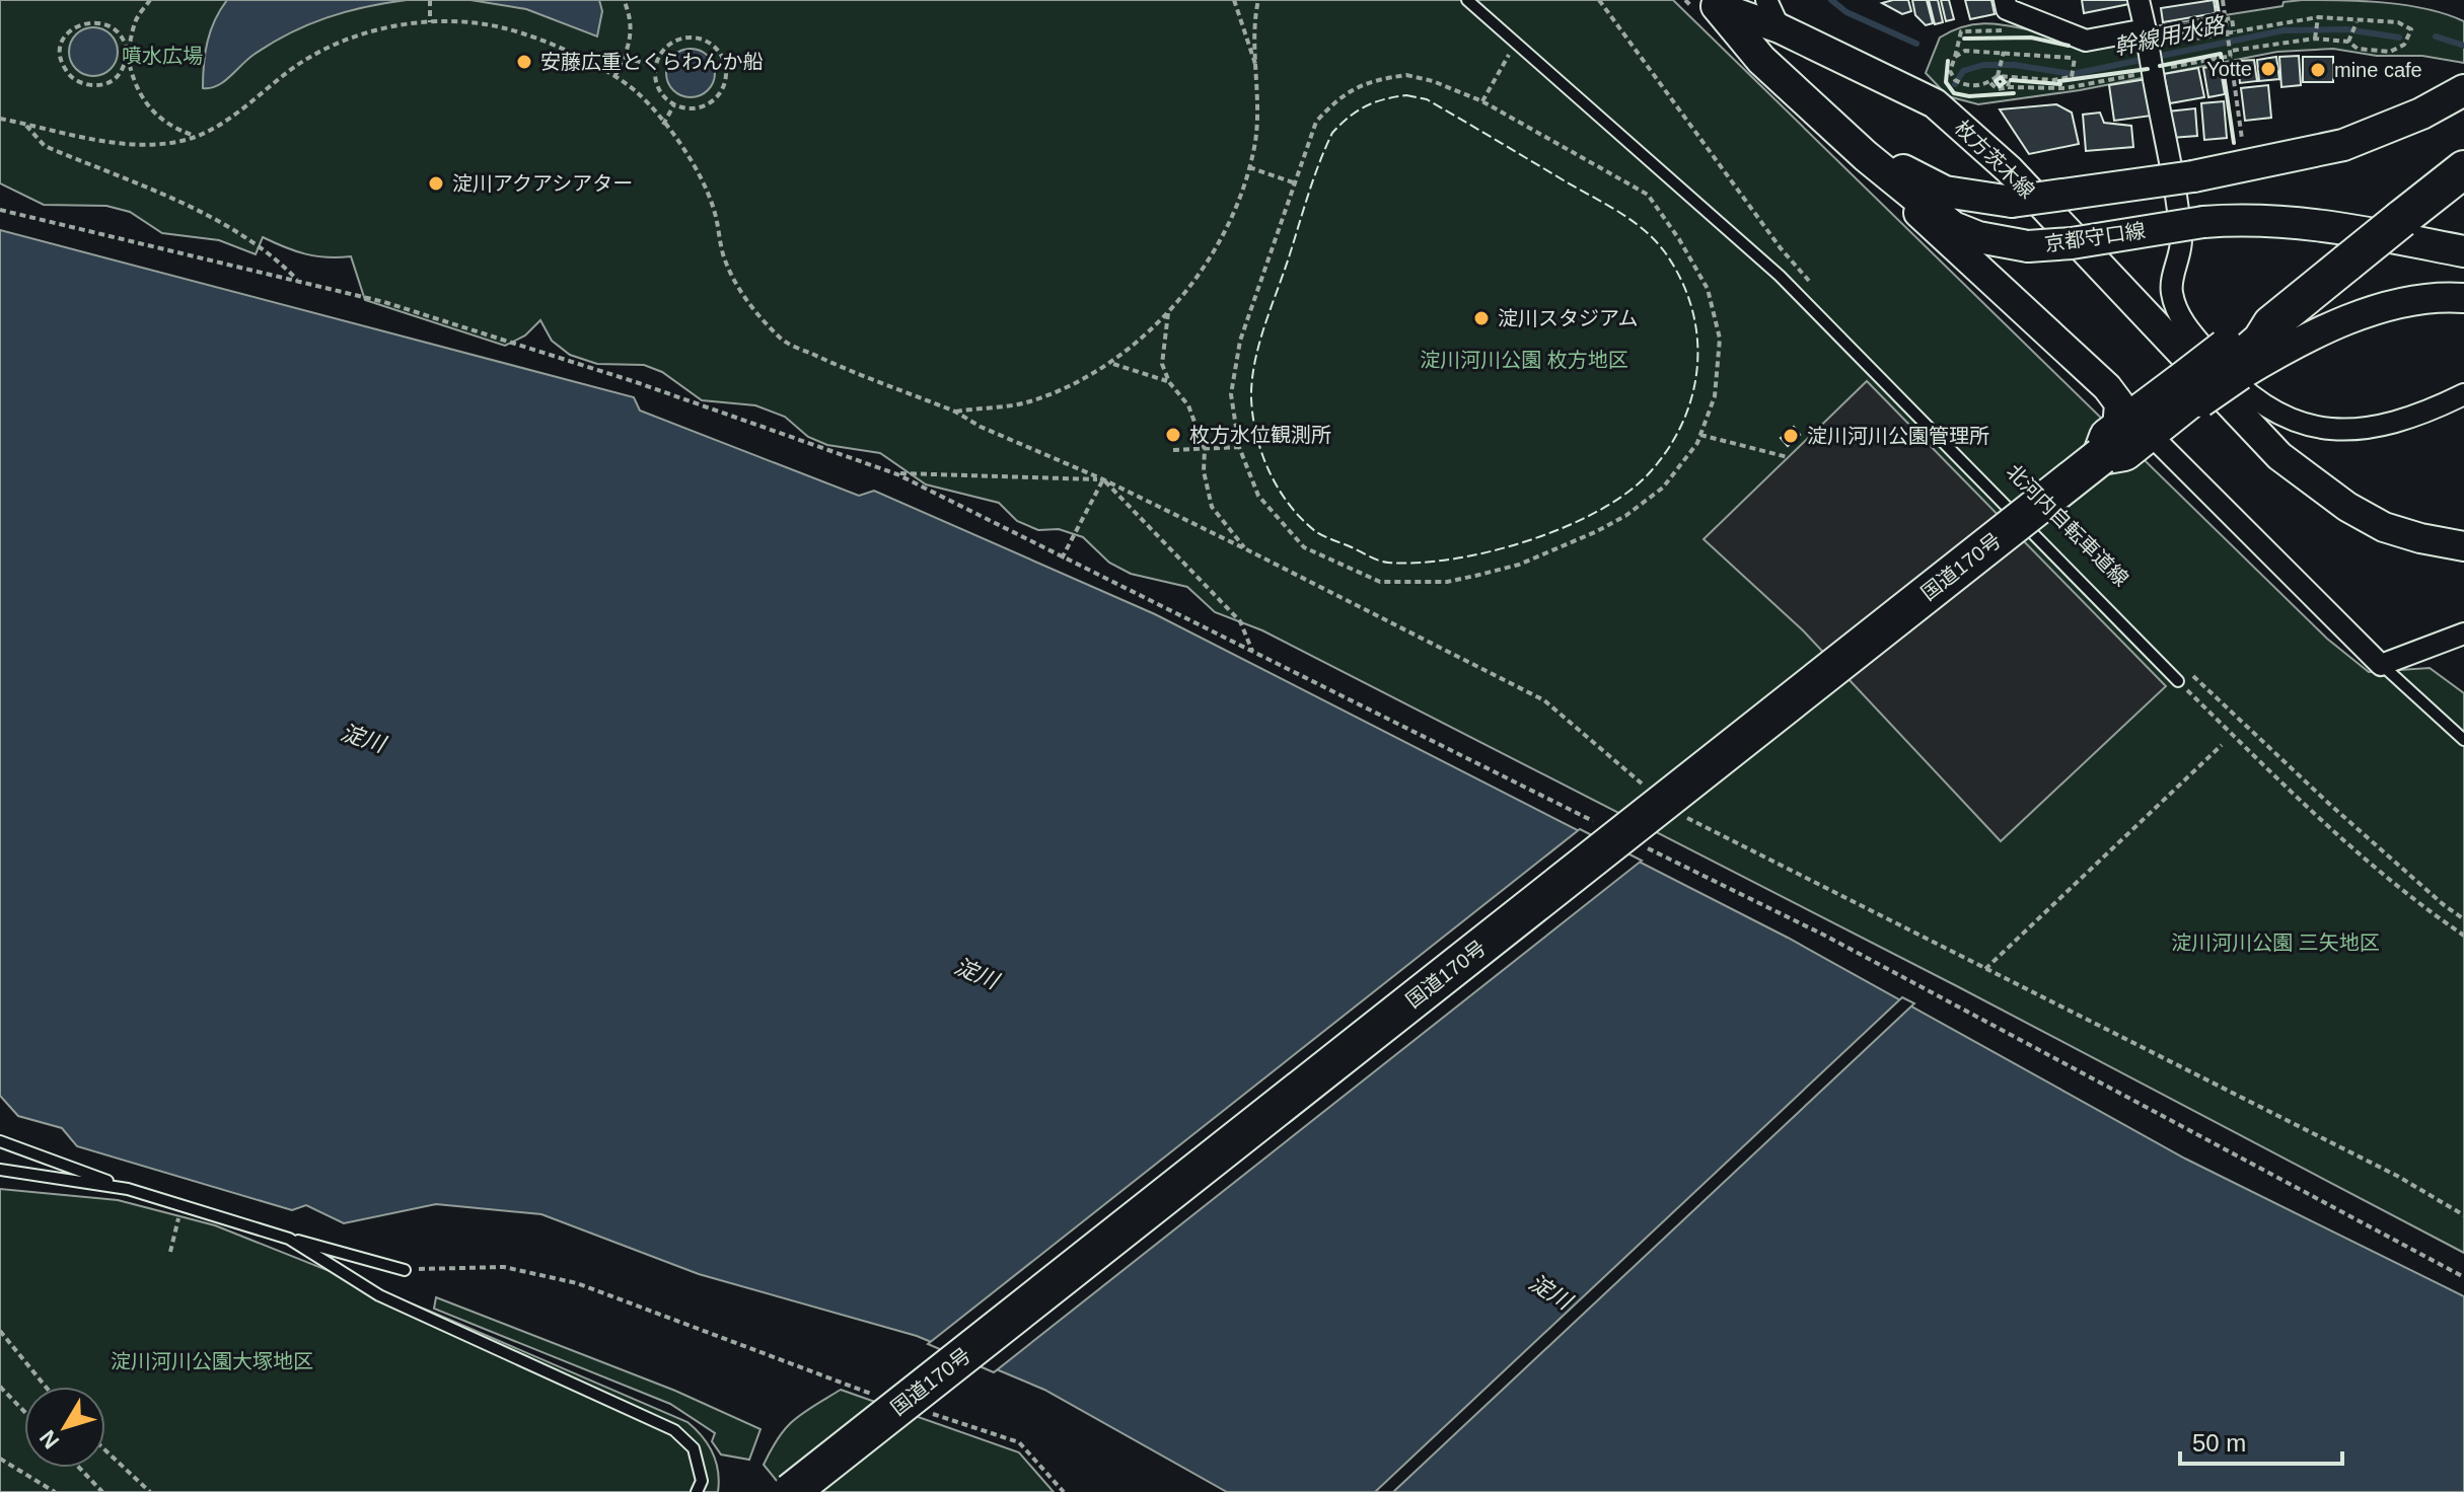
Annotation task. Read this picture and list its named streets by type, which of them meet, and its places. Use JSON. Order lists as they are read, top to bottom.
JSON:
{
  "streets": {
    "highway": ["国道170号"],
    "main road": ["枚方茨木線", "京都守口線"]
  },
  "crossings": [
    ["枚方茨木線", "京都守口線"]
  ],
  "water": ["幹線用水路", "淀川"],
  "parks": [
    "噴水広場",
    "淀川河川公園 枚方地区",
    "淀川河川公園 三矢地区",
    "淀川河川公園大塚地区"
  ],
  "places": [
    "安藤広重とくらわんか船",
    "Yotte",
    "mine cafe",
    "淀川アクアシアター",
    "淀川スタジアム",
    "枚方水位観測所",
    "淀川河川公園管理所"
  ],
  "scale_bar": "50 m",
  "north": "bottom left"
}
